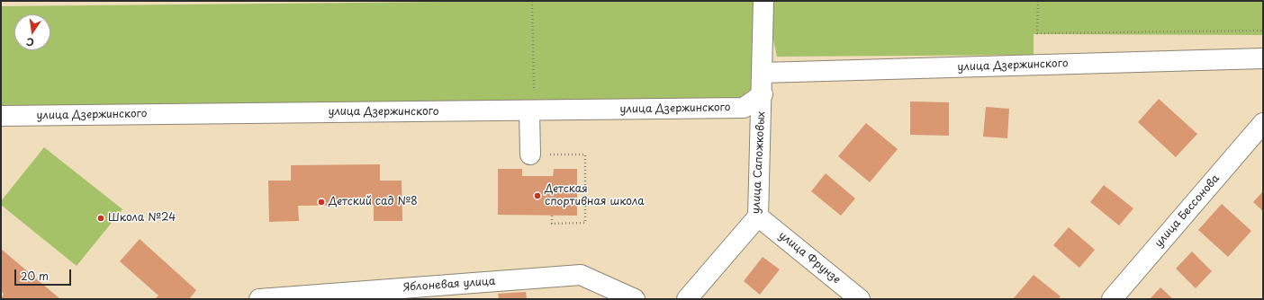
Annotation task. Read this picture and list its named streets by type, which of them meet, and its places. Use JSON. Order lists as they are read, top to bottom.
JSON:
{
  "streets": {
    "street": [
      "улица Дзержинского",
      "улица Сапожковых",
      "улица Бессонова",
      "улица Фрунзе",
      "Яблоневая улица"
    ]
  },
  "crossings": [
    ["улица Дзержинского", "улица Сапожковых"],
    ["улица Сапожковых", "улица Фрунзе"]
  ],
  "places": ["Детская спортивная школа", "Детский сад №8", "Школа №24"],
  "scale_bar": "20 m",
  "north": "bottom"
}
